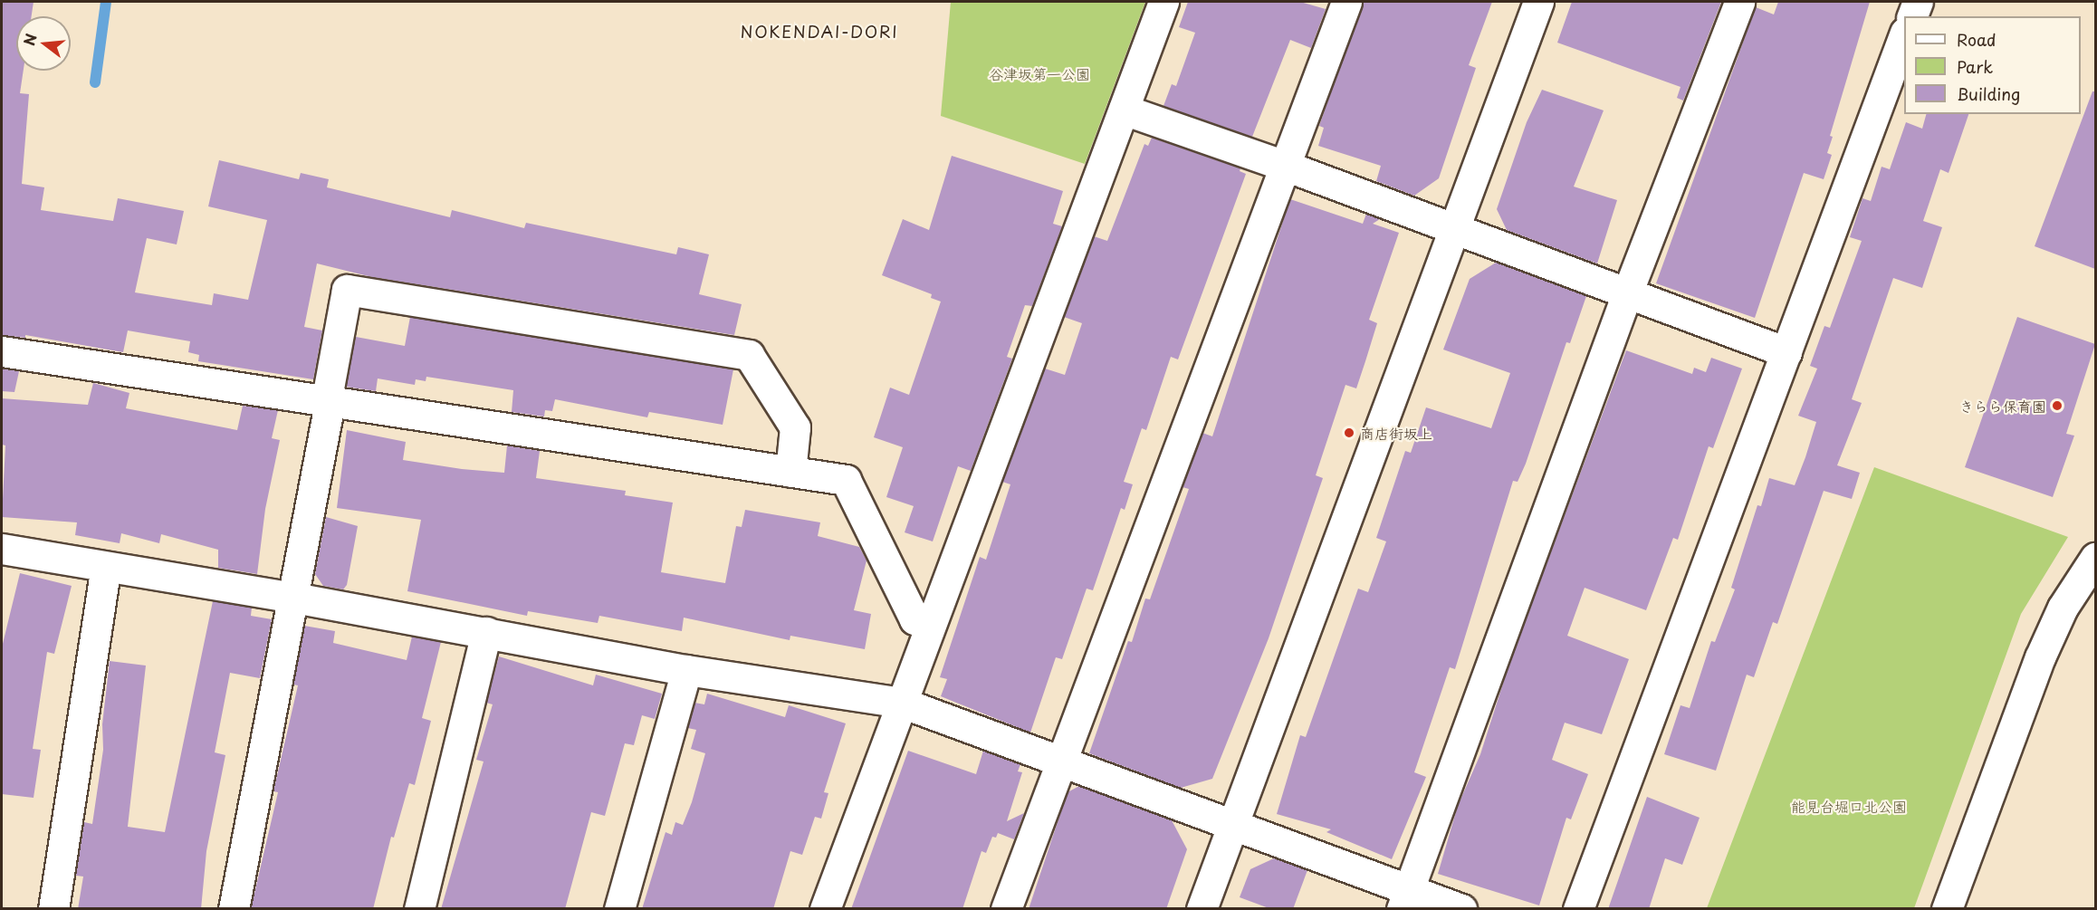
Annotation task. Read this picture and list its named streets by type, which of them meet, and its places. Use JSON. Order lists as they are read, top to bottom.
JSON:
{
  "districts": ["NOKENDAI-DORI"],
  "parks": ["谷津坂第一公園", "能見台堀口北公園"],
  "places": ["きらら保育園", "商店街坂上"],
  "legend": ["Road", "Park", "Building"],
  "north": "left"
}
